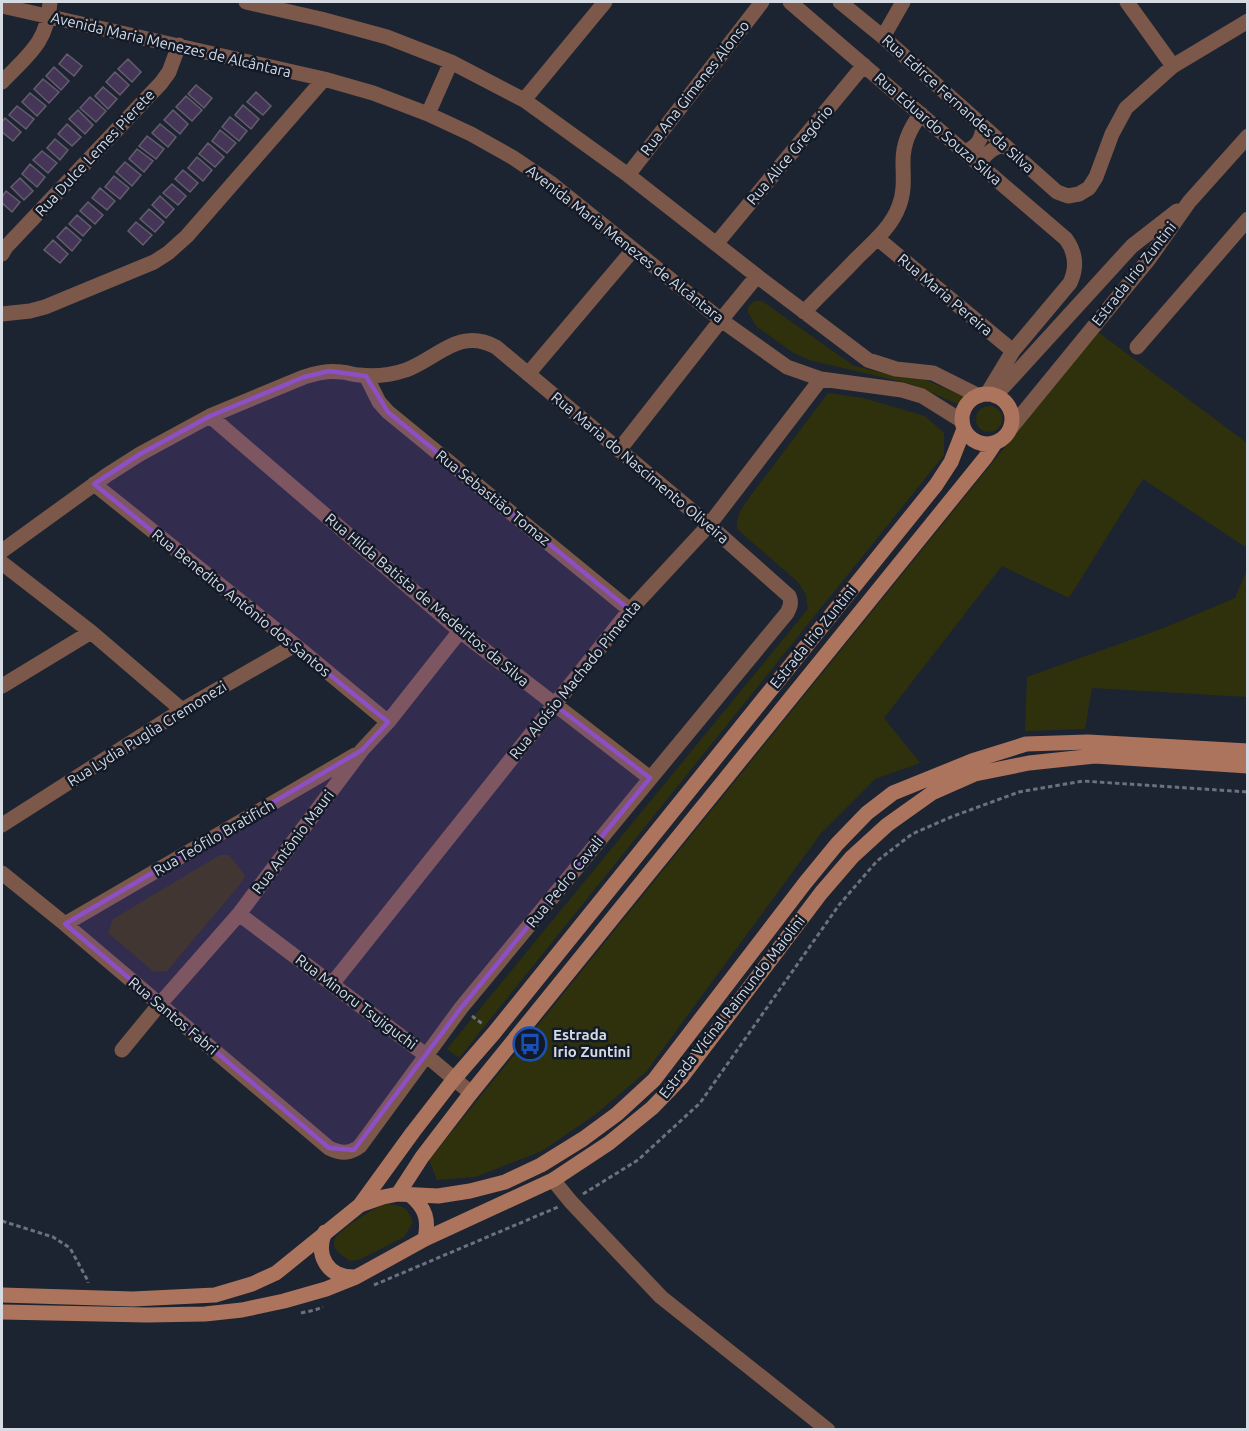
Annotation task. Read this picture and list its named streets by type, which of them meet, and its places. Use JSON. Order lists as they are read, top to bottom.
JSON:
{
  "streets": {
    "main road": ["Estrada Irio Zuntini", "Estrada Vicinal Raimundo Maiolini"],
    "street": [
      "Avenida Maria Menezes de Alcântara",
      "Rua Ana Gimenes Alonso",
      "Rua Edirce Fernandes da Silva",
      "Rua Eduardo Souza Silva",
      "Rua Dulce Lemes Pierete",
      "Rua Alice Gregório",
      "Rua Maria Pereira",
      "Rua Maria do Nascimento Oliveira",
      "Rua Sebastião Tomaz",
      "Rua Hilda Batista de Medeirtos da Silva",
      "Rua Benedito Antônio dos Santos",
      "Rua Aloísio Machado Pimenta",
      "Rua Lydia Puglia Cremonezi",
      "Rua Teófilo Bratifich",
      "Rua Antônio Mauri",
      "Rua Pedro Cavali",
      "Rua Minoru Tsujiguchi",
      "Rua Santos Fabri"
    ]
  },
  "crossings": [
    ["Avenida Maria Menezes de Alcântara", "Rua Dulce Lemes Pierete"],
    ["Avenida Maria Menezes de Alcântara", "Estrada Irio Zuntini"],
    ["Avenida Maria Menezes de Alcântara", "Rua Aloísio Machado Pimenta"],
    ["Rua Eduardo Souza Silva", "Rua Alice Gregório"],
    ["Rua Eduardo Souza Silva", "Rua Maria Pereira"],
    ["Estrada Irio Zuntini", "Rua Minoru Tsujiguchi"],
    ["Estrada Irio Zuntini", "Estrada Vicinal Raimundo Maiolini"],
    ["Rua Maria do Nascimento Oliveira", "Rua Sebastião Tomaz"],
    ["Rua Maria do Nascimento Oliveira", "Rua Aloísio Machado Pimenta"],
    ["Rua Maria do Nascimento Oliveira", "Rua Pedro Cavali"],
    ["Rua Sebastião Tomaz", "Rua Aloísio Machado Pimenta"],
    ["Rua Hilda Batista de Medeirtos da Silva", "Rua Aloísio Machado Pimenta"],
    ["Rua Hilda Batista de Medeirtos da Silva", "Rua Antônio Mauri"],
    ["Rua Hilda Batista de Medeirtos da Silva", "Rua Pedro Cavali"],
    ["Rua Benedito Antônio dos Santos", "Rua Lydia Puglia Cremonezi"],
    ["Rua Benedito Antônio dos Santos", "Rua Antônio Mauri"],
    ["Rua Aloísio Machado Pimenta", "Rua Minoru Tsujiguchi"],
    ["Rua Teófilo Bratifich", "Rua Antônio Mauri"],
    ["Rua Teófilo Bratifich", "Rua Santos Fabri"],
    ["Rua Antônio Mauri", "Rua Minoru Tsujiguchi"],
    ["Rua Antônio Mauri", "Rua Santos Fabri"],
    ["Rua Pedro Cavali", "Rua Minoru Tsujiguchi"],
    ["Rua Pedro Cavali", "Rua Santos Fabri"]
  ],
  "places": {
    "bus stop": ["Estrada Irio Zuntini"]
  }
}
